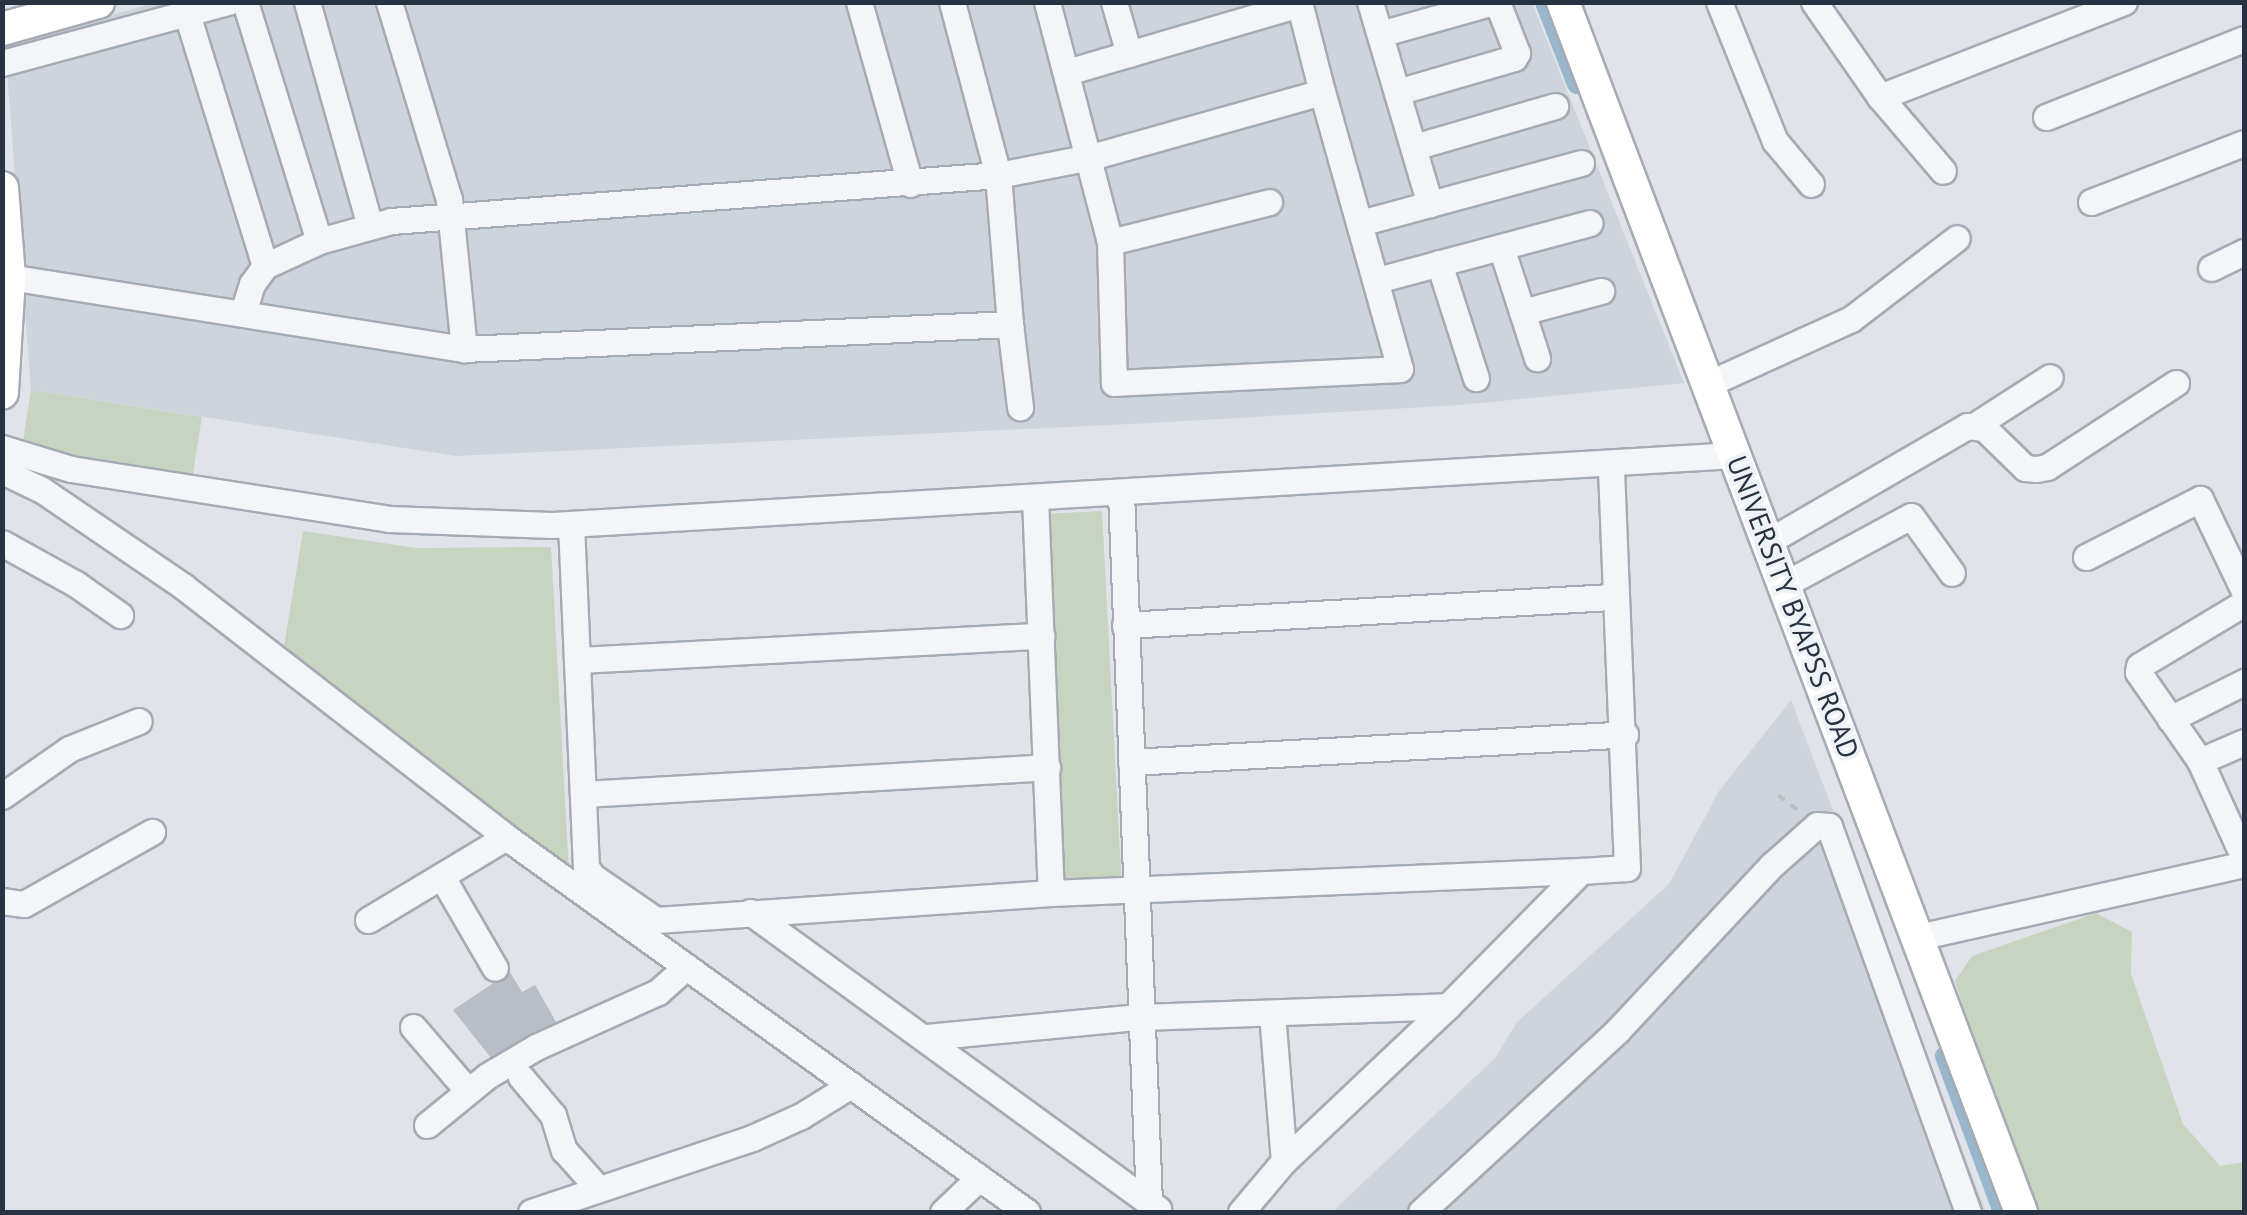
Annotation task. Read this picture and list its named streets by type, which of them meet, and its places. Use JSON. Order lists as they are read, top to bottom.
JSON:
{
  "streets": {
    "main road": ["UNIVERSITY BYAPSS ROAD"]
  }
}
